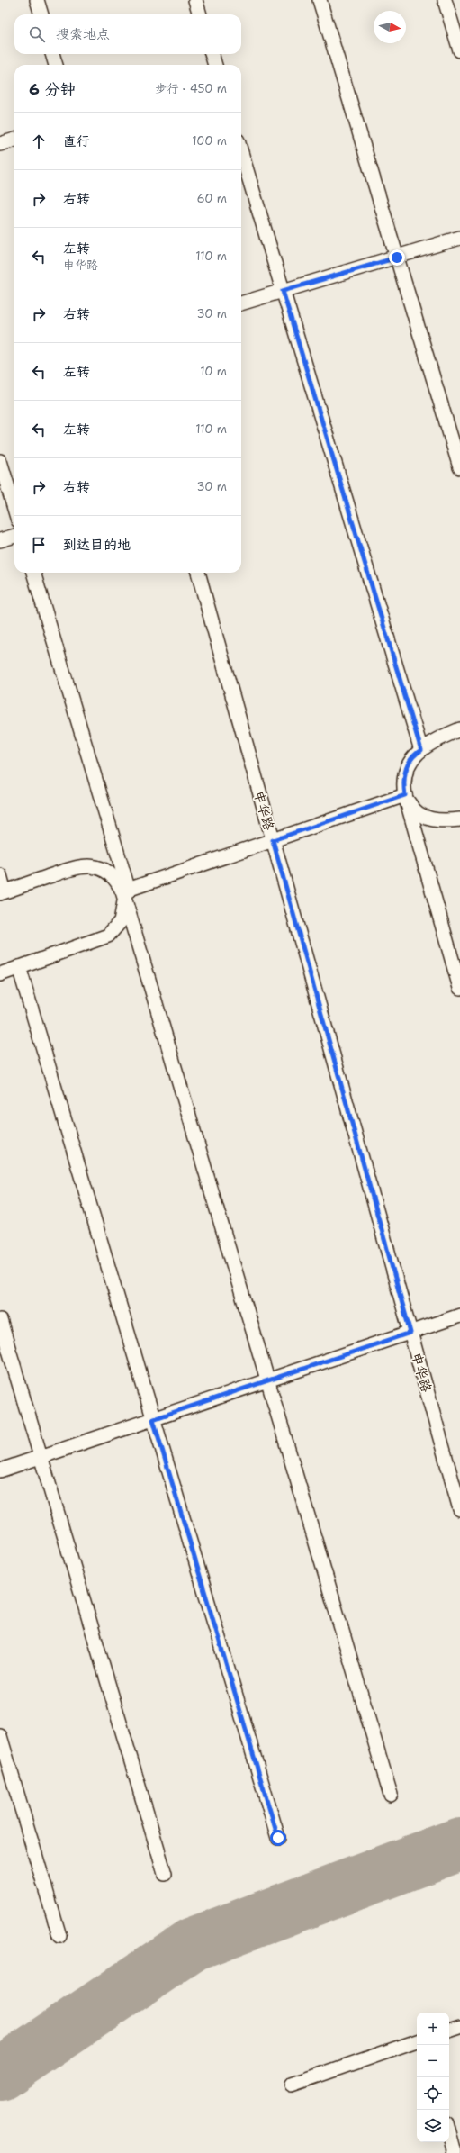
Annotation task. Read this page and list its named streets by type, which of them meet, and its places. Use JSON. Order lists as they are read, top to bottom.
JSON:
{
  "streets": {
    "lane": ["申华路"]
  },
  "north": "right",
  "page": {
    "search": "搜索地点",
    "heading": ["6 分钟", "步行 · 450 m"],
    "list": [
      ["直行", "100 m"],
      ["右转", "60 m"],
      ["左转", "申华路", "110 m"],
      ["右转", "30 m"],
      ["左转", "10 m"],
      ["左转", "110 m"],
      ["右转", "30 m"],
      "到达目的地"
    ],
    "map_buttons": ["+", "−"]
  }
}
